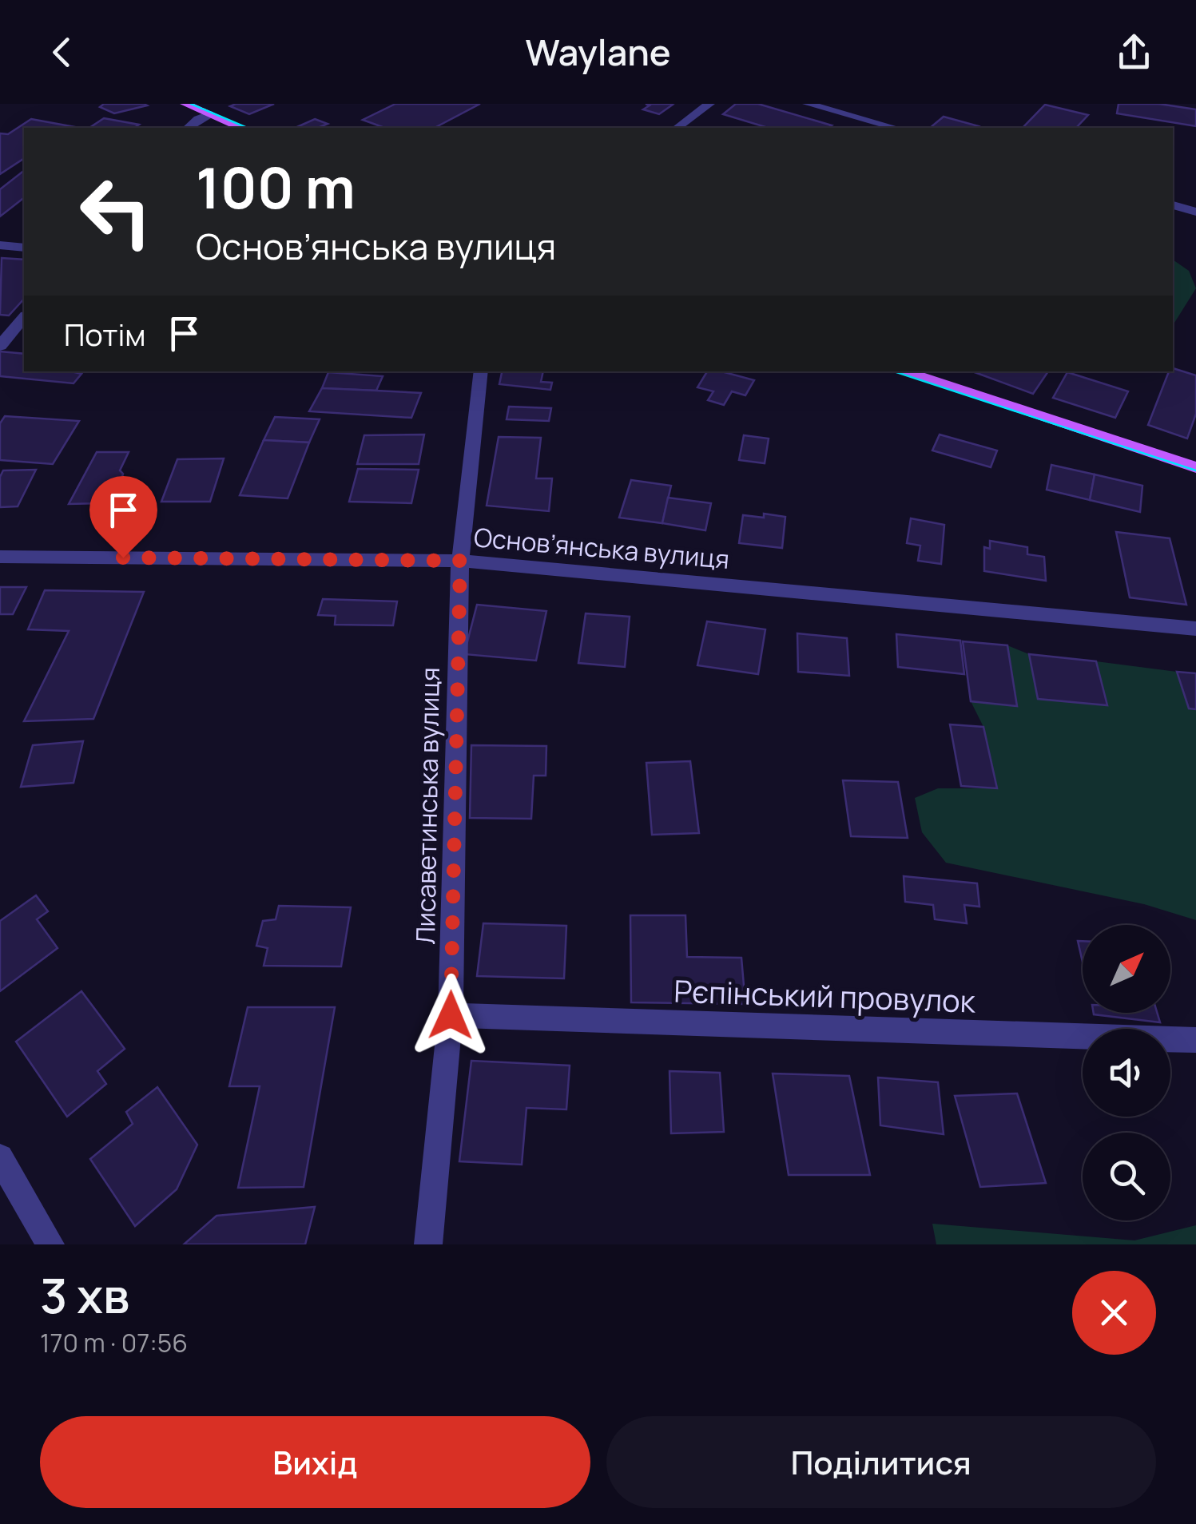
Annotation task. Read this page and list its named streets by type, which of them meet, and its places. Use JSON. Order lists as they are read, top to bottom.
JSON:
{
  "streets": {
    "street": ["Основ’янська вулиця", "Лисаветинська вулиця", "Рєпінський провулок"]
  },
  "crossings": [
    ["Основ’янська вулиця", "Лисаветинська вулиця"],
    ["Лисаветинська вулиця", "Рєпінський провулок"]
  ],
  "north": "top right",
  "page": {
    "header": "Waylane",
    "turn": ["100 m", "Основ’янська вулиця"],
    "then": "Потім",
    "heading": ["3 хв", "170 m · 07:56"],
    "buttons": ["Вихід", "Поділитися"]
  }
}
